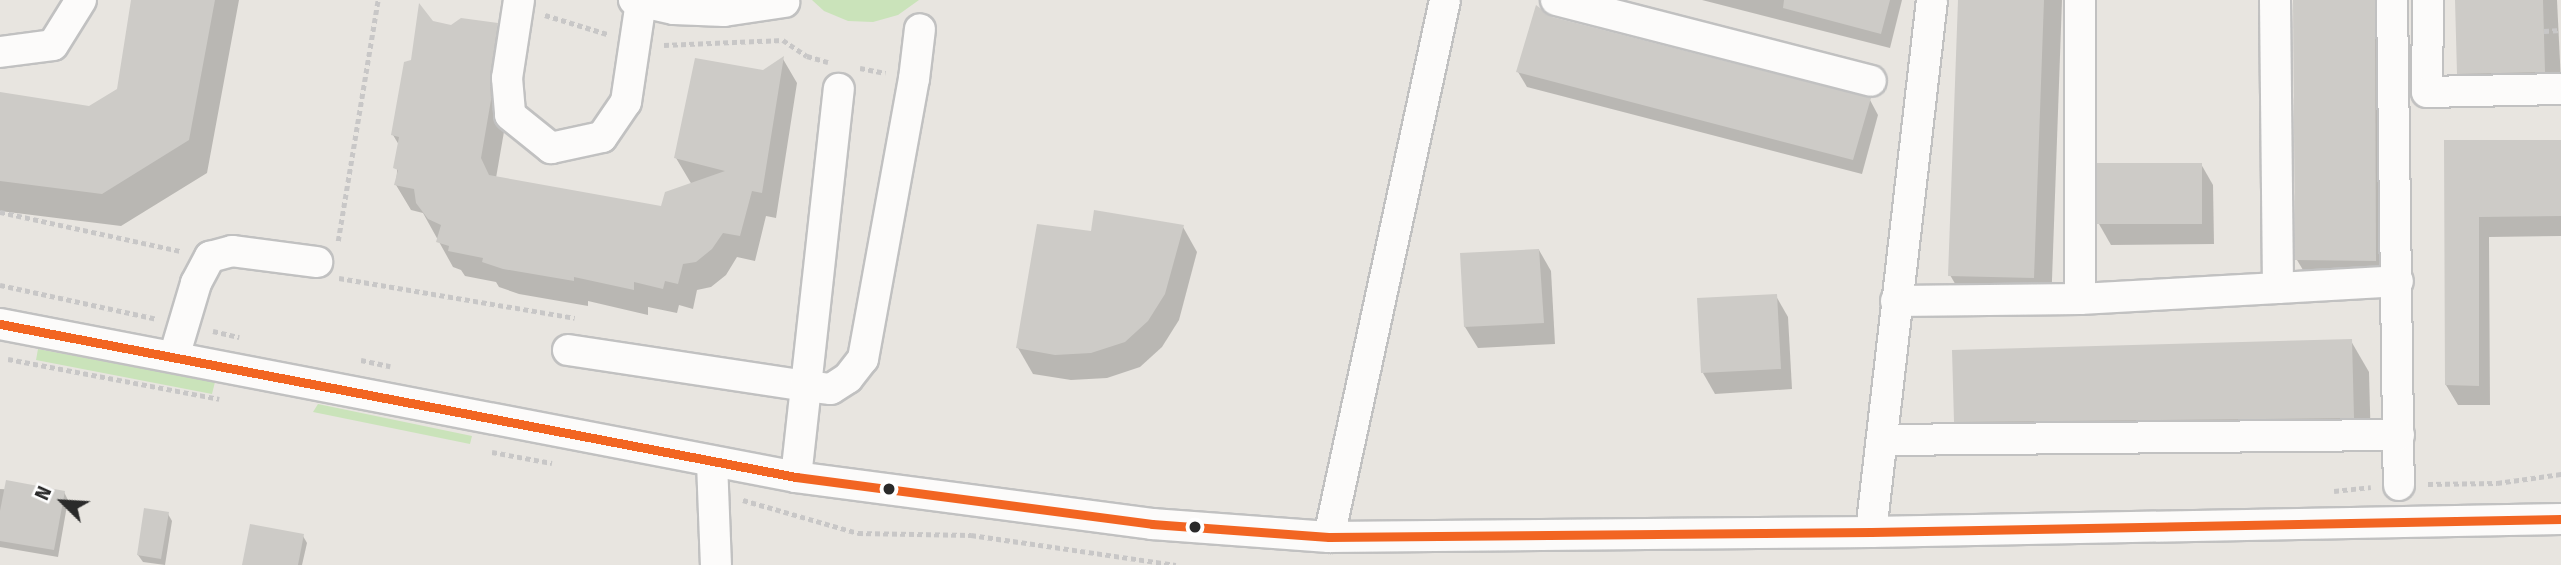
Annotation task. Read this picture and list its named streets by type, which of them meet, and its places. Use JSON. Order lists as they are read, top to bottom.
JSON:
{
  "north": "top left"
}
